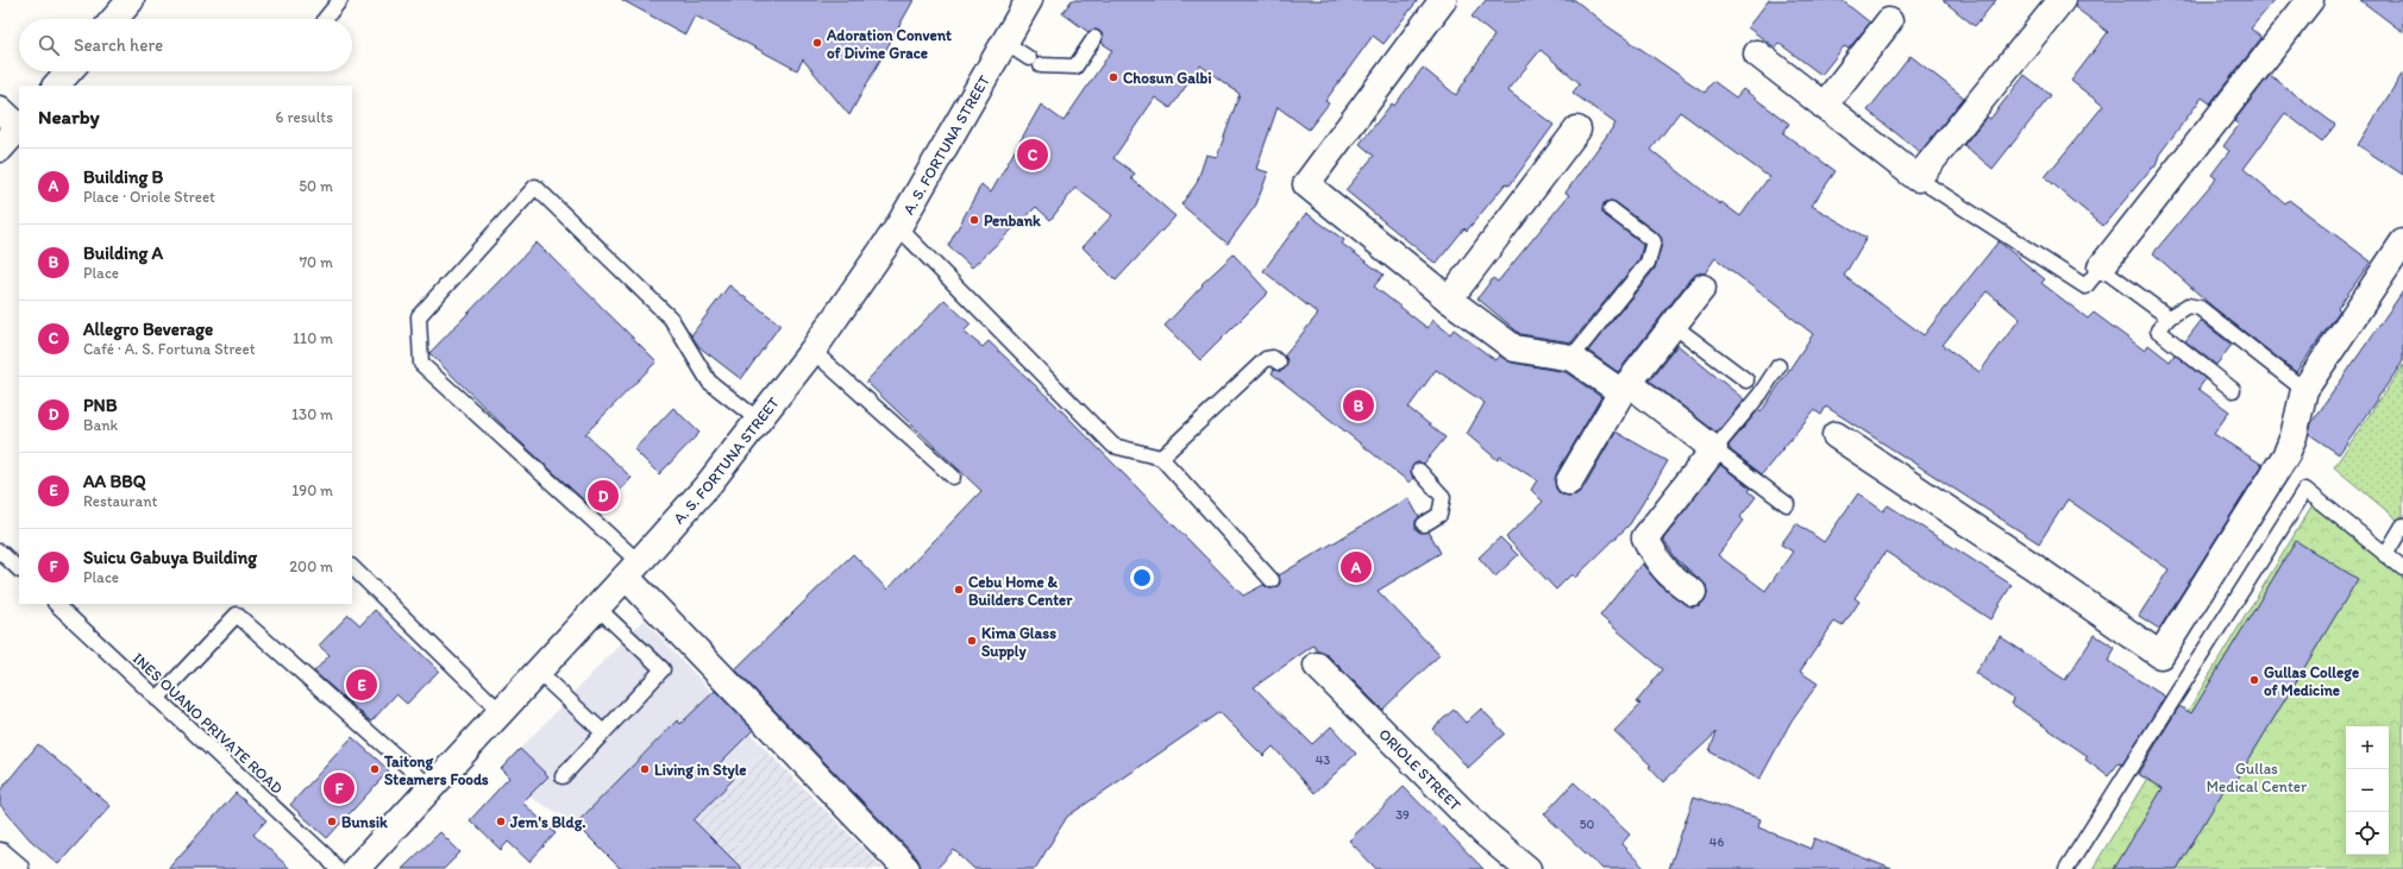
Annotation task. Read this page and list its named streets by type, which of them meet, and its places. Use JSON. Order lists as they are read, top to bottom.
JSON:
{
  "streets": {
    "street": ["A. S. FORTUNA STREET", "ORIOLE STREET"],
    "lane": ["INES OUANO PRIVATE ROAD"]
  },
  "parks": ["Gullas Medical Center"],
  "places": [
    "Adoration Convent of Divine Grace",
    "Chosun Galbi",
    "Penbank",
    "Cebu Home & Builders Center",
    "Kima Glass Supply",
    "Gullas College of Medicine",
    "Taitong Steamers Foods",
    "Living in Style",
    "Bunsik",
    "Jem's Bldg."
  ],
  "house_numbers": [
    "43",
    "39",
    "50",
    "46"
  ],
  "page": {
    "search": "Search here",
    "heading": ["Nearby", "6 results"],
    "pins": [
      "C",
      "B",
      "D",
      "A",
      "E",
      "F"
    ],
    "list": [
      {
        "mark": "A",
        "name": "Building B",
        "note": "Place · Oriole Street",
        "value": "50 m"
      },
      {
        "mark": "B",
        "name": "Building A",
        "note": "Place",
        "value": "70 m"
      },
      {
        "mark": "C",
        "name": "Allegro Beverage",
        "note": "Café · A. S. Fortuna Street",
        "value": "110 m"
      },
      {
        "mark": "D",
        "name": "PNB",
        "note": "Bank",
        "value": "130 m"
      },
      {
        "mark": "E",
        "name": "AA BBQ",
        "note": "Restaurant",
        "value": "190 m"
      },
      {
        "mark": "F",
        "name": "Suicu Gabuya Building",
        "note": "Place",
        "value": "200 m"
      }
    ],
    "map_buttons": ["+", "−"]
  }
}
